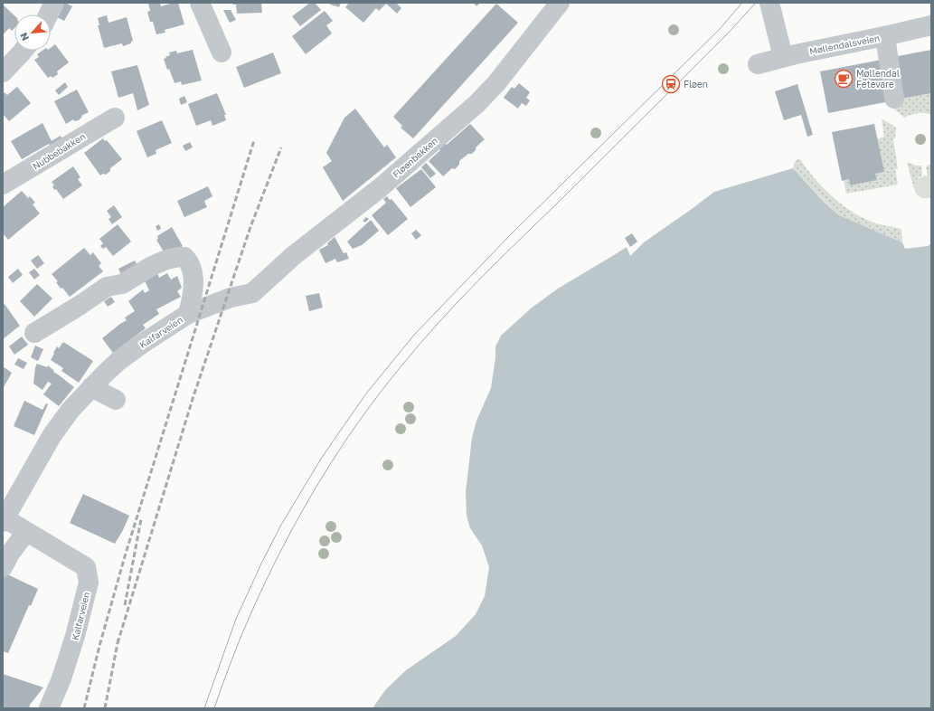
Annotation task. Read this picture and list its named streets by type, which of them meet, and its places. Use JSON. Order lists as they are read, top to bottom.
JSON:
{
  "streets": {
    "street": [
      "Møllendalsveien",
      "Nubbebakken",
      "Fløenbakken",
      "Kalfarveien"
    ]
  },
  "crossings": [
    ["Fløenbakken", "Kalfarveien"]
  ],
  "places": {
    "cafe": ["Møllendal Fetevare"],
    "station": ["Fløen"]
  },
  "north": "bottom left"
}
